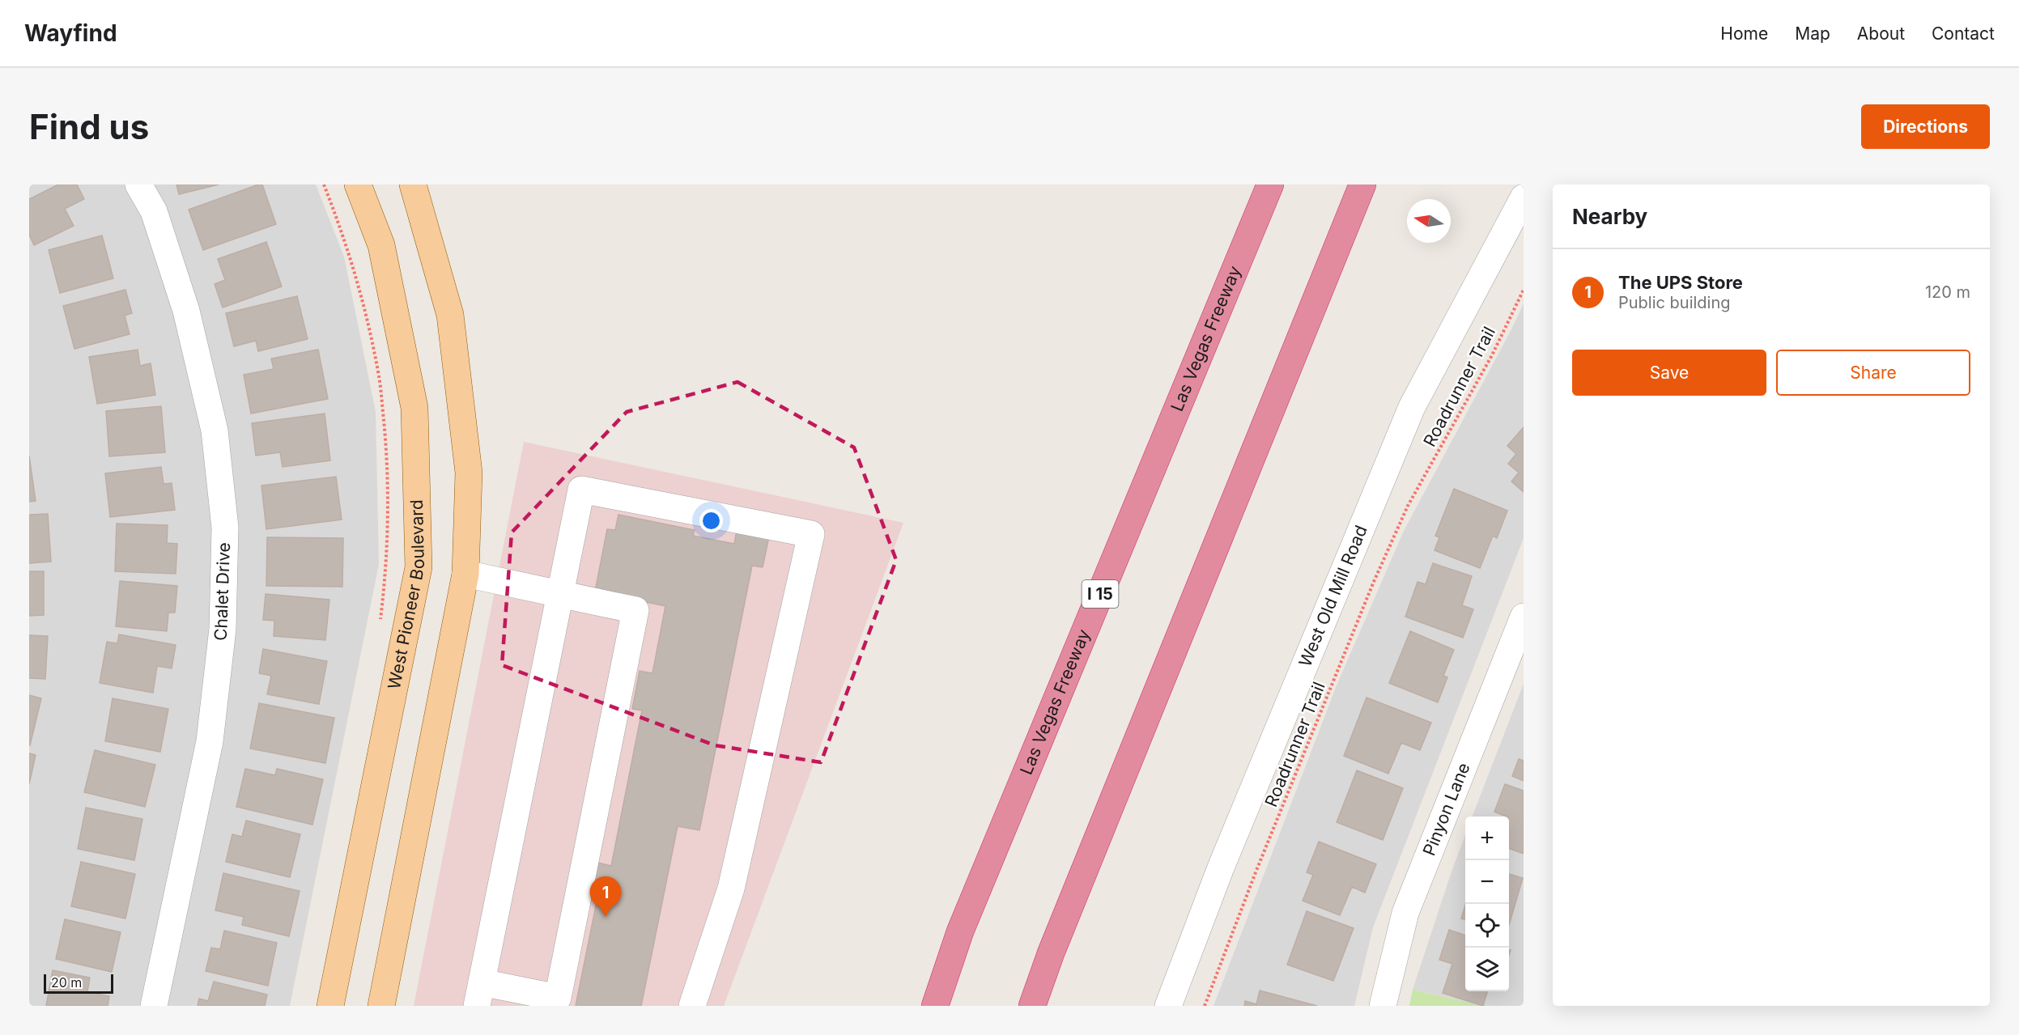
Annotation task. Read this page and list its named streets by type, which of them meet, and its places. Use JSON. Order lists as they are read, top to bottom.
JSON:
{
  "streets": {
    "highway": ["Las Vegas Freeway", "I 15"],
    "main road": ["West Pioneer Boulevard"],
    "street": ["Chalet Drive", "West Old Mill Road", "Pinyon Lane"],
    "path": ["Roadrunner Trail"]
  },
  "scale_bar": "20 m",
  "north": "left",
  "page": {
    "header": "Wayfind",
    "nav": [
      "Home",
      "Map",
      "About",
      "Contact"
    ],
    "buttons": [
      "Directions",
      ["Save", "Share"]
    ],
    "title": "Find us",
    "heading": "Nearby",
    "list": [
      {
        "mark": "1",
        "name": "The UPS Store",
        "note": "Public building",
        "value": "120 m"
      }
    ],
    "map_buttons": ["+", "−"],
    "pins": "1",
    "scale": "20 m"
  }
}
